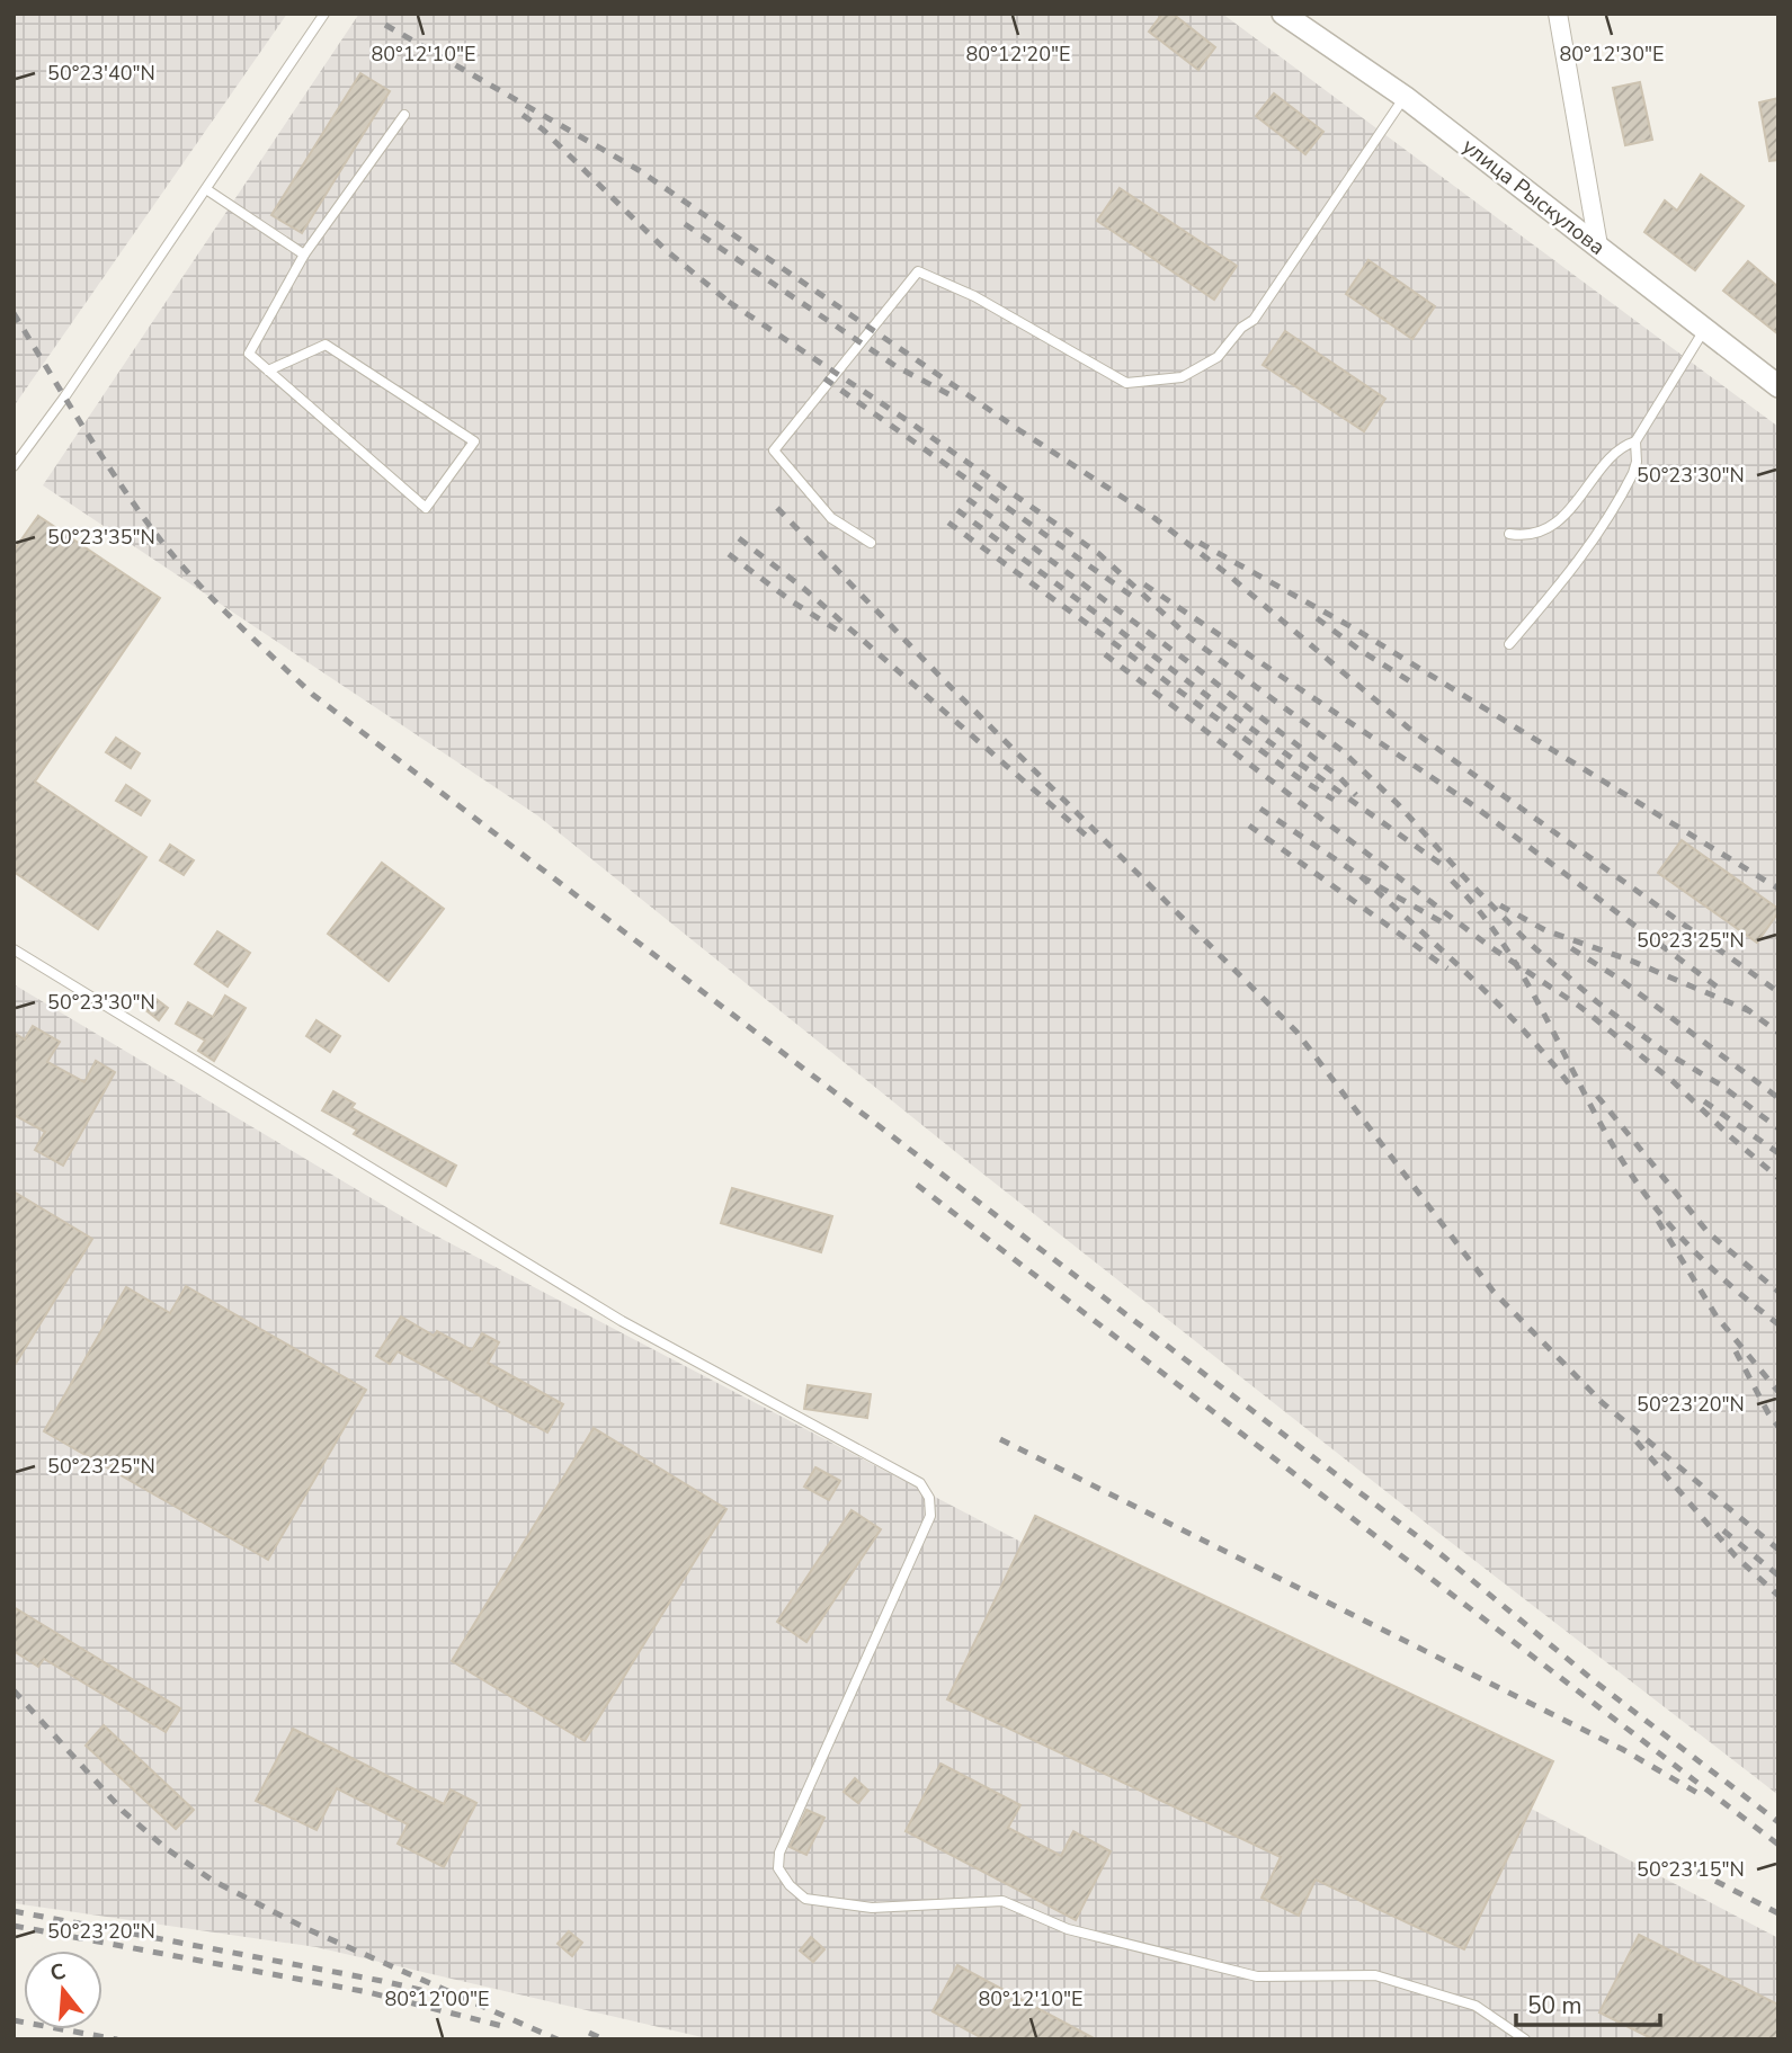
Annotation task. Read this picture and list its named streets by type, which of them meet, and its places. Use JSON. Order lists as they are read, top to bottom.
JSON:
{
  "streets": {
    "street": ["улица Рыскулова"]
  },
  "scale_bar": "50 m",
  "north": "top",
  "coordinates": [
    "80°12'10\"E",
    "80°12'20\"E",
    "80°12'30\"E",
    "50°23'40\"N",
    "50°23'30\"N",
    "50°23'35\"N",
    "50°23'25\"N",
    "50°23'20\"N",
    "50°23'15\"N",
    "80°12'00\"E"
  ]
}
